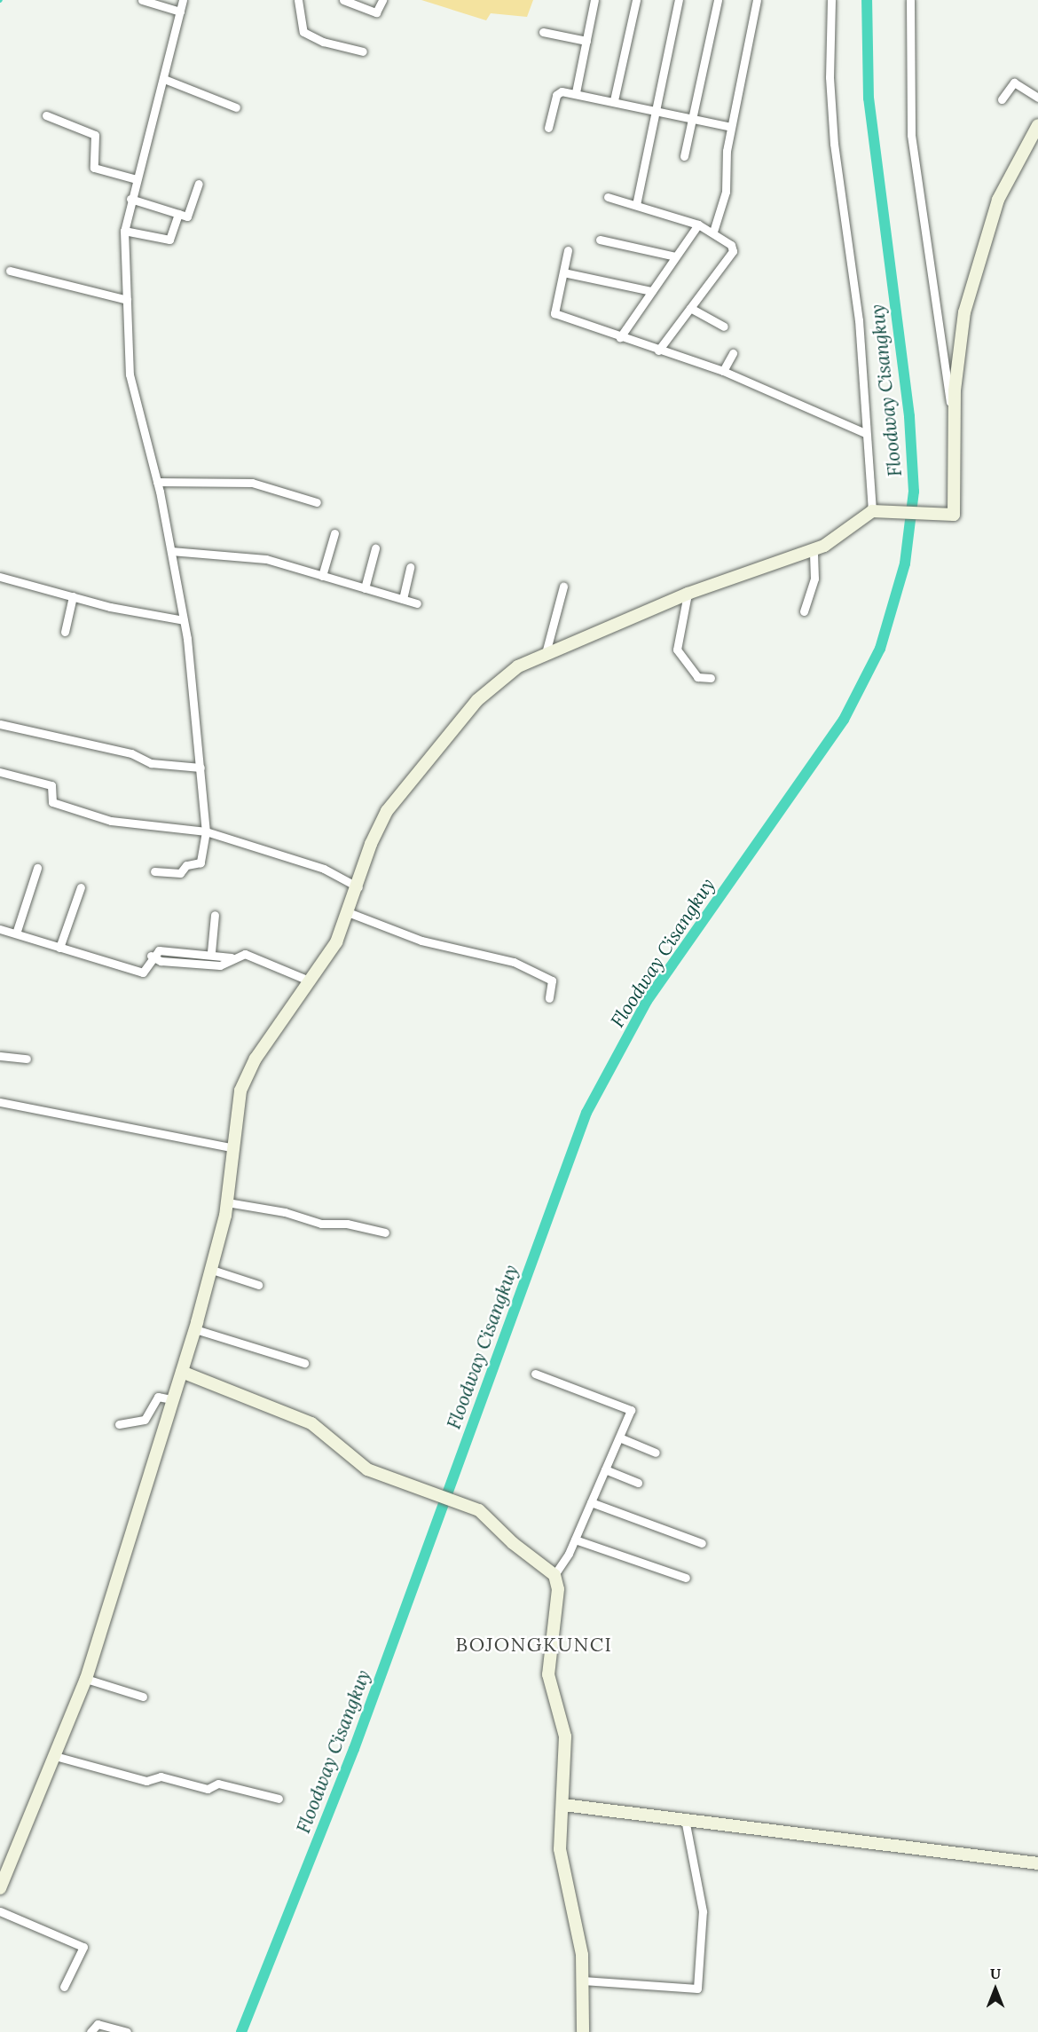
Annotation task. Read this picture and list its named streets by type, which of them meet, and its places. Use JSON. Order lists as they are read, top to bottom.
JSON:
{
  "districts": ["BOJONGKUNCI"],
  "water": ["Floodway Cisangkuy"],
  "north": "top"
}
